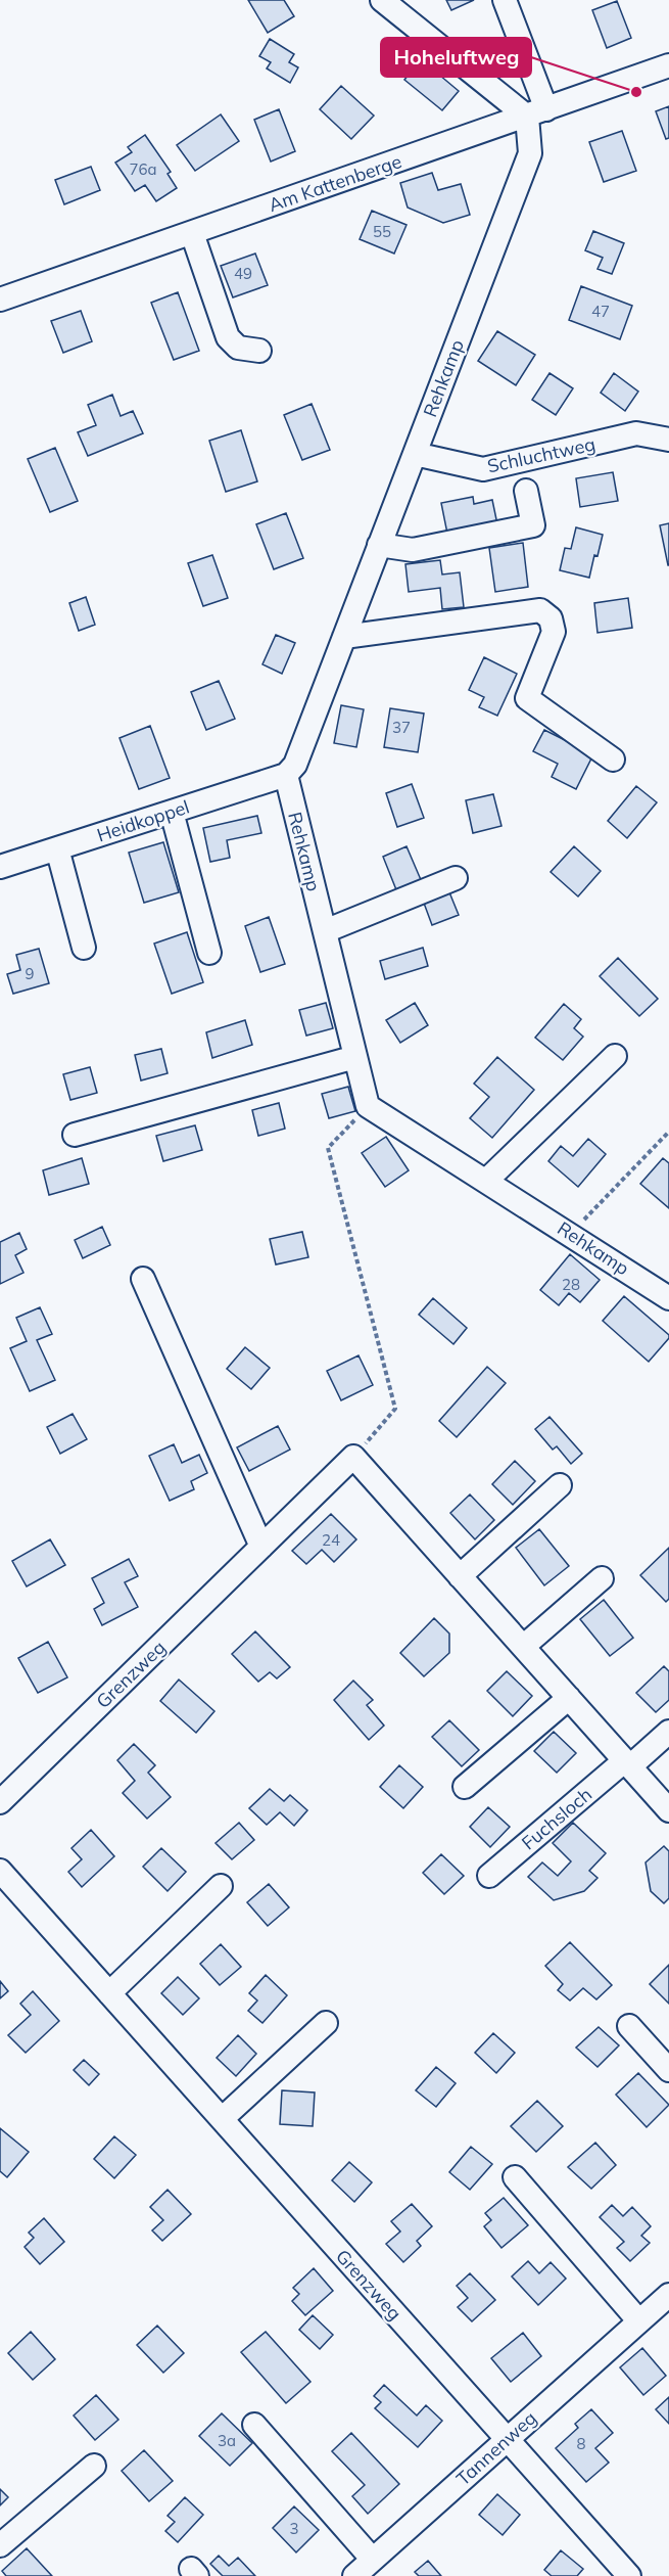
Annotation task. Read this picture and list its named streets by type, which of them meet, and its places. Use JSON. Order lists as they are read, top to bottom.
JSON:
{
  "streets": {
    "street": [
      "Am Kattenberge",
      "Rehkamp",
      "Schluchtweg",
      "Heidkoppel",
      "Grenzweg",
      "Fuchsloch",
      "Tannenweg"
    ]
  },
  "crossings": [
    ["Am Kattenberge", "Rehkamp"],
    ["Rehkamp", "Schluchtweg"],
    ["Rehkamp", "Heidkoppel"],
    ["Grenzweg", "Tannenweg"]
  ],
  "places": ["Hoheluftweg"],
  "house_numbers": [
    "76a",
    "55",
    "49",
    "47",
    "37",
    "9",
    "28",
    "24",
    "3a",
    "8",
    "3"
  ]
}
